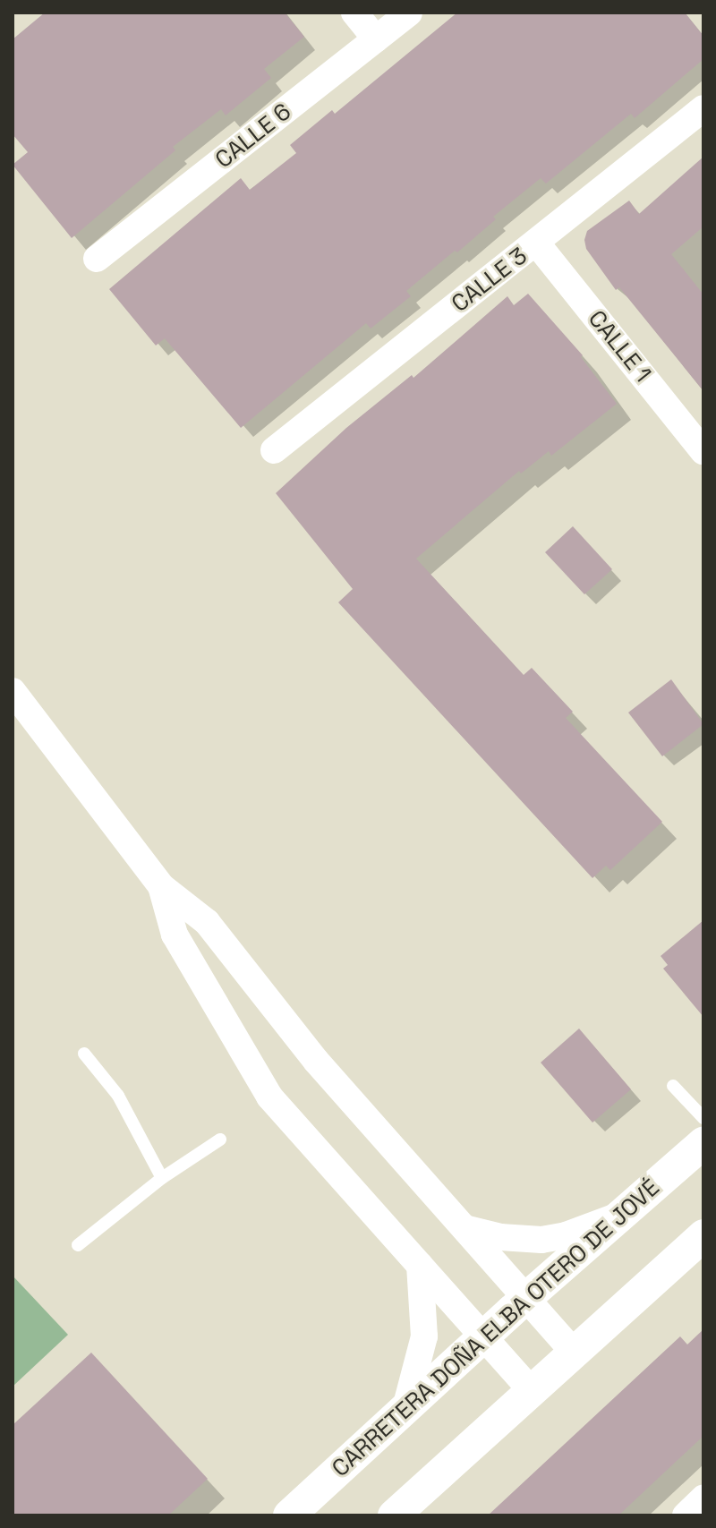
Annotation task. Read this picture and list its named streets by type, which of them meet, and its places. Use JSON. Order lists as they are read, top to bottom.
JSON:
{
  "streets": {
    "street": [
      "CALLE 6",
      "CALLE 3",
      "CALLE 1",
      "CARRETERA DOÑA ELBA OTERO DE JOVÉ"
    ]
  },
  "crossings": [
    ["CALLE 3", "CALLE 1"]
  ]
}
